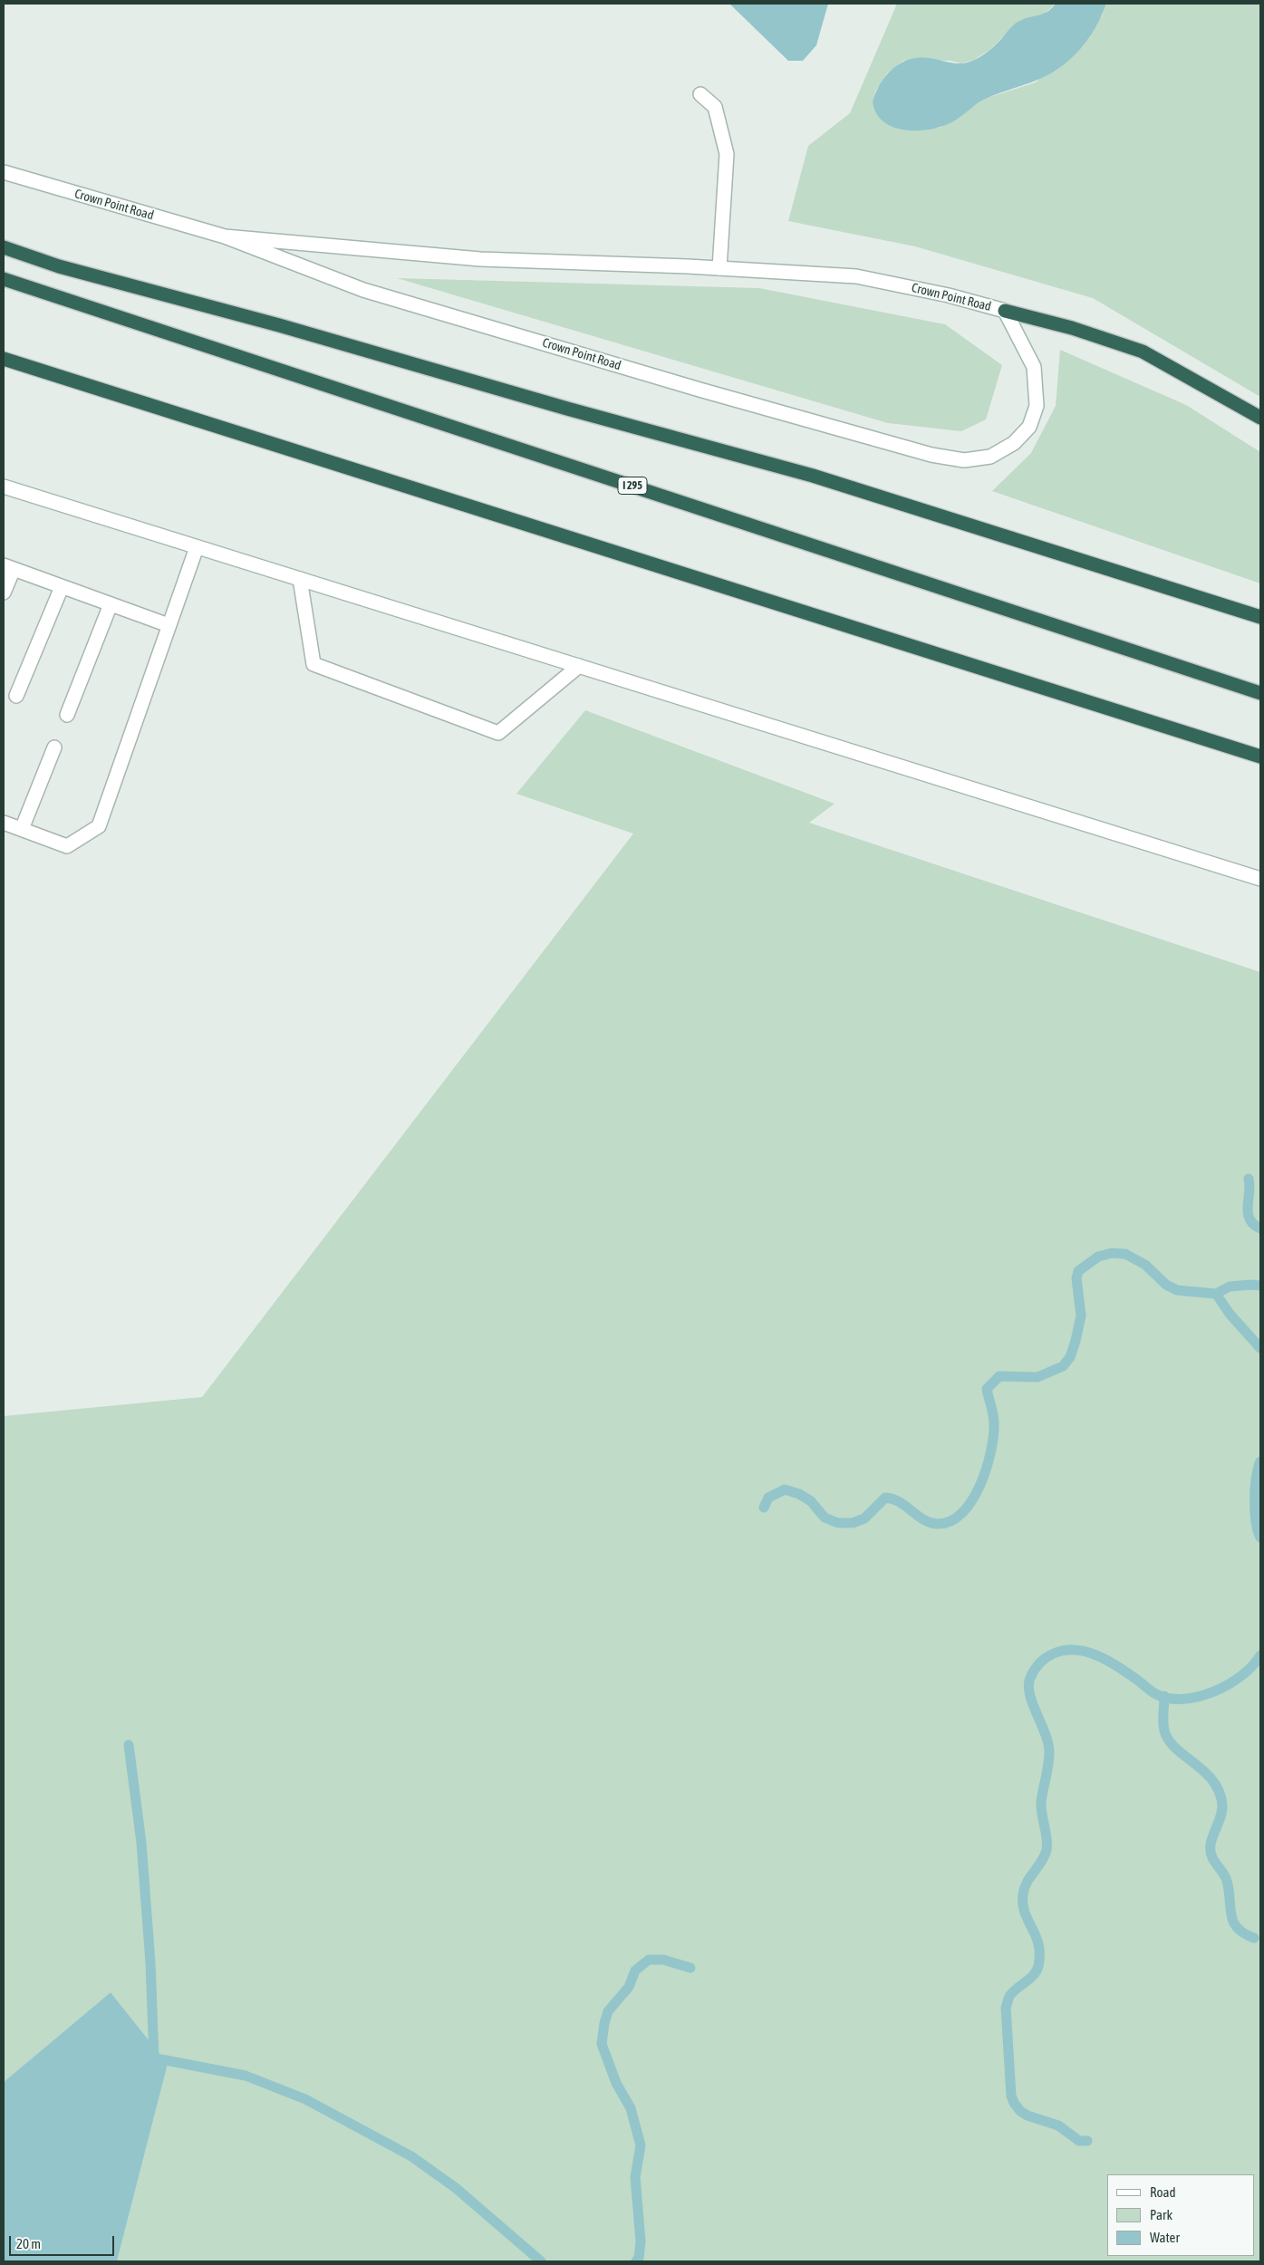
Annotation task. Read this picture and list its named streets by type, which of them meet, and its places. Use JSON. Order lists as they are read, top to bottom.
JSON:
{
  "streets": {
    "highway": ["I 295"],
    "main road": ["Crown Point Road"]
  },
  "legend": ["Road", "Park", "Water"],
  "scale_bar": "20 m"
}
